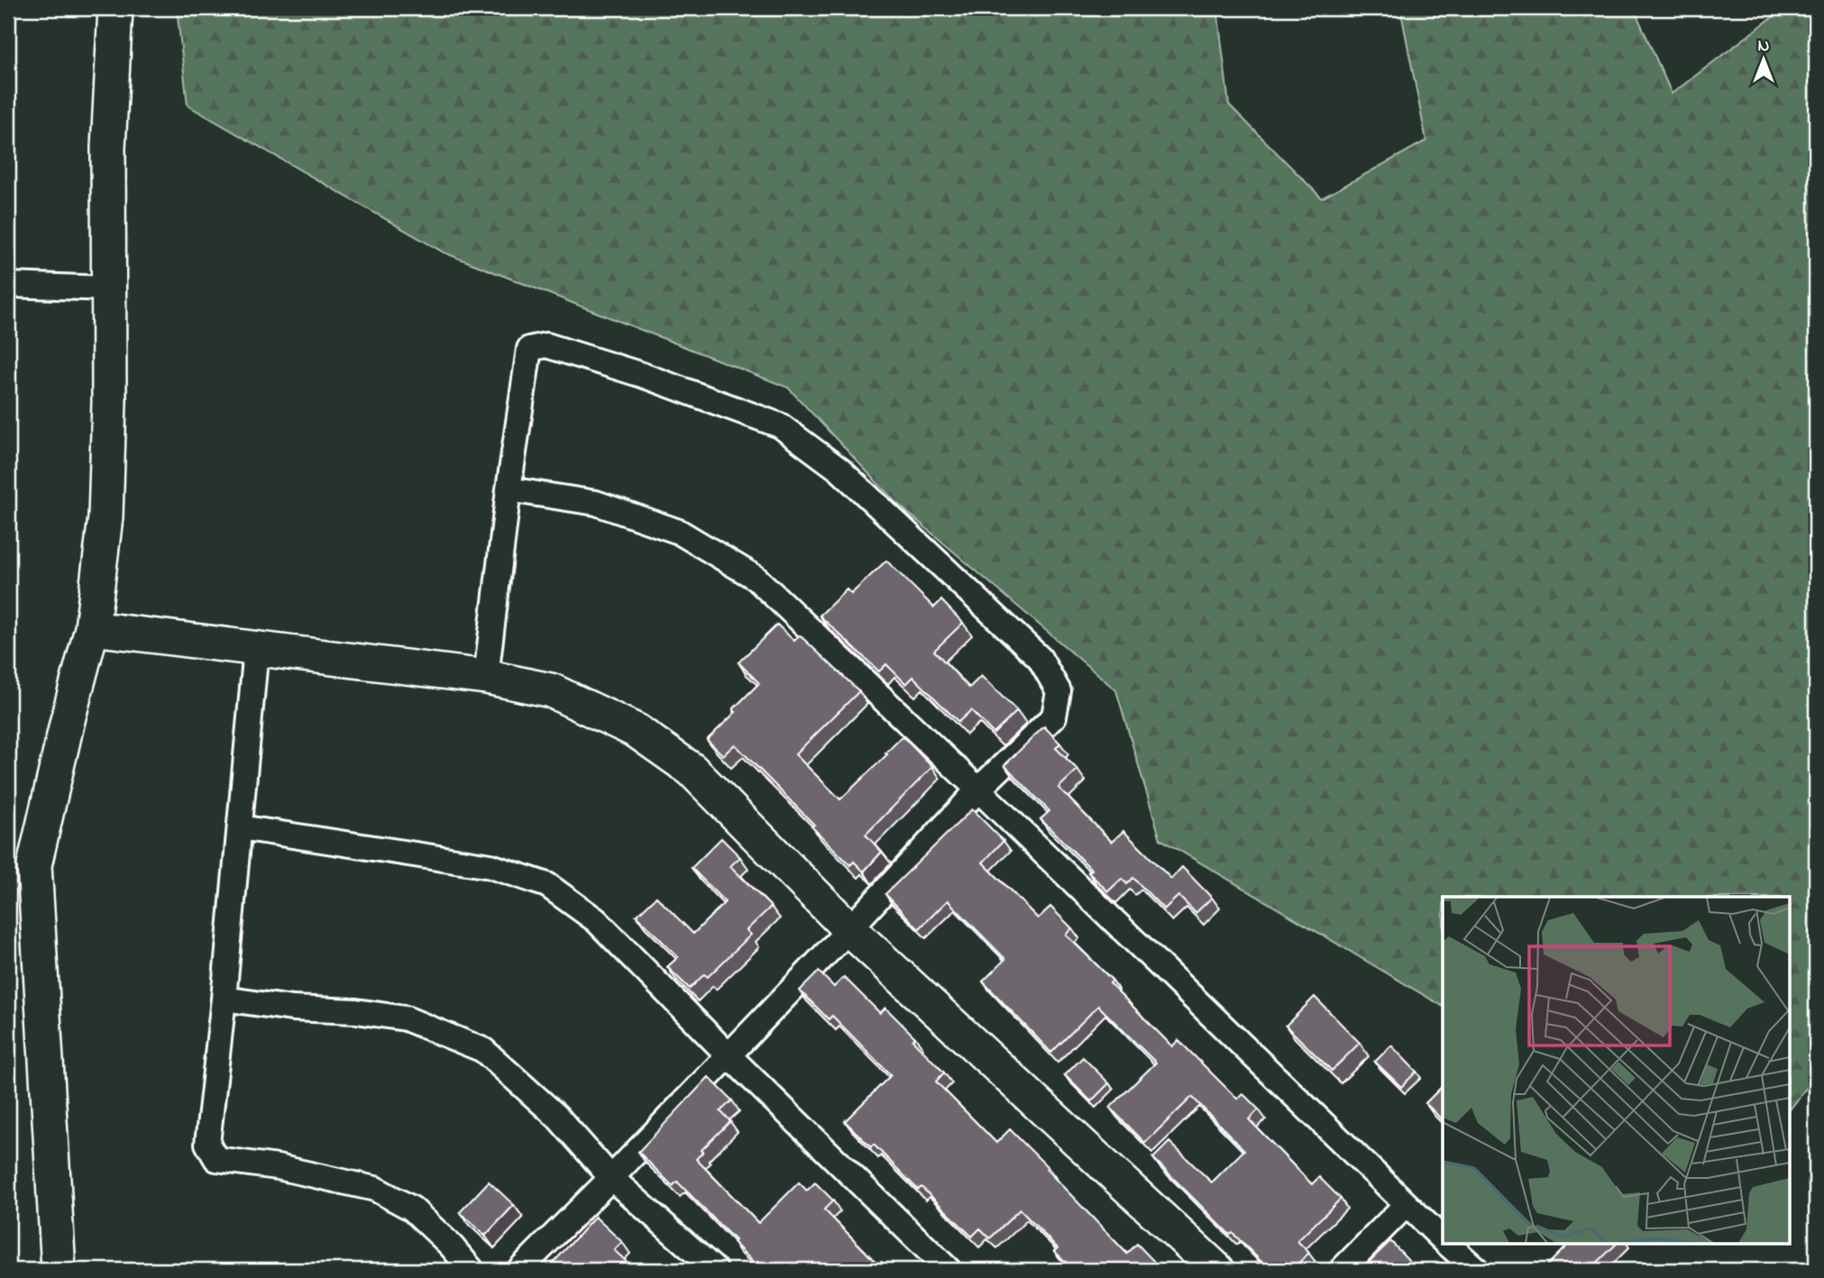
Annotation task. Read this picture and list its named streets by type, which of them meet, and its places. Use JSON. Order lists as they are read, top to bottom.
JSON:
{
  "north": "top"
}
